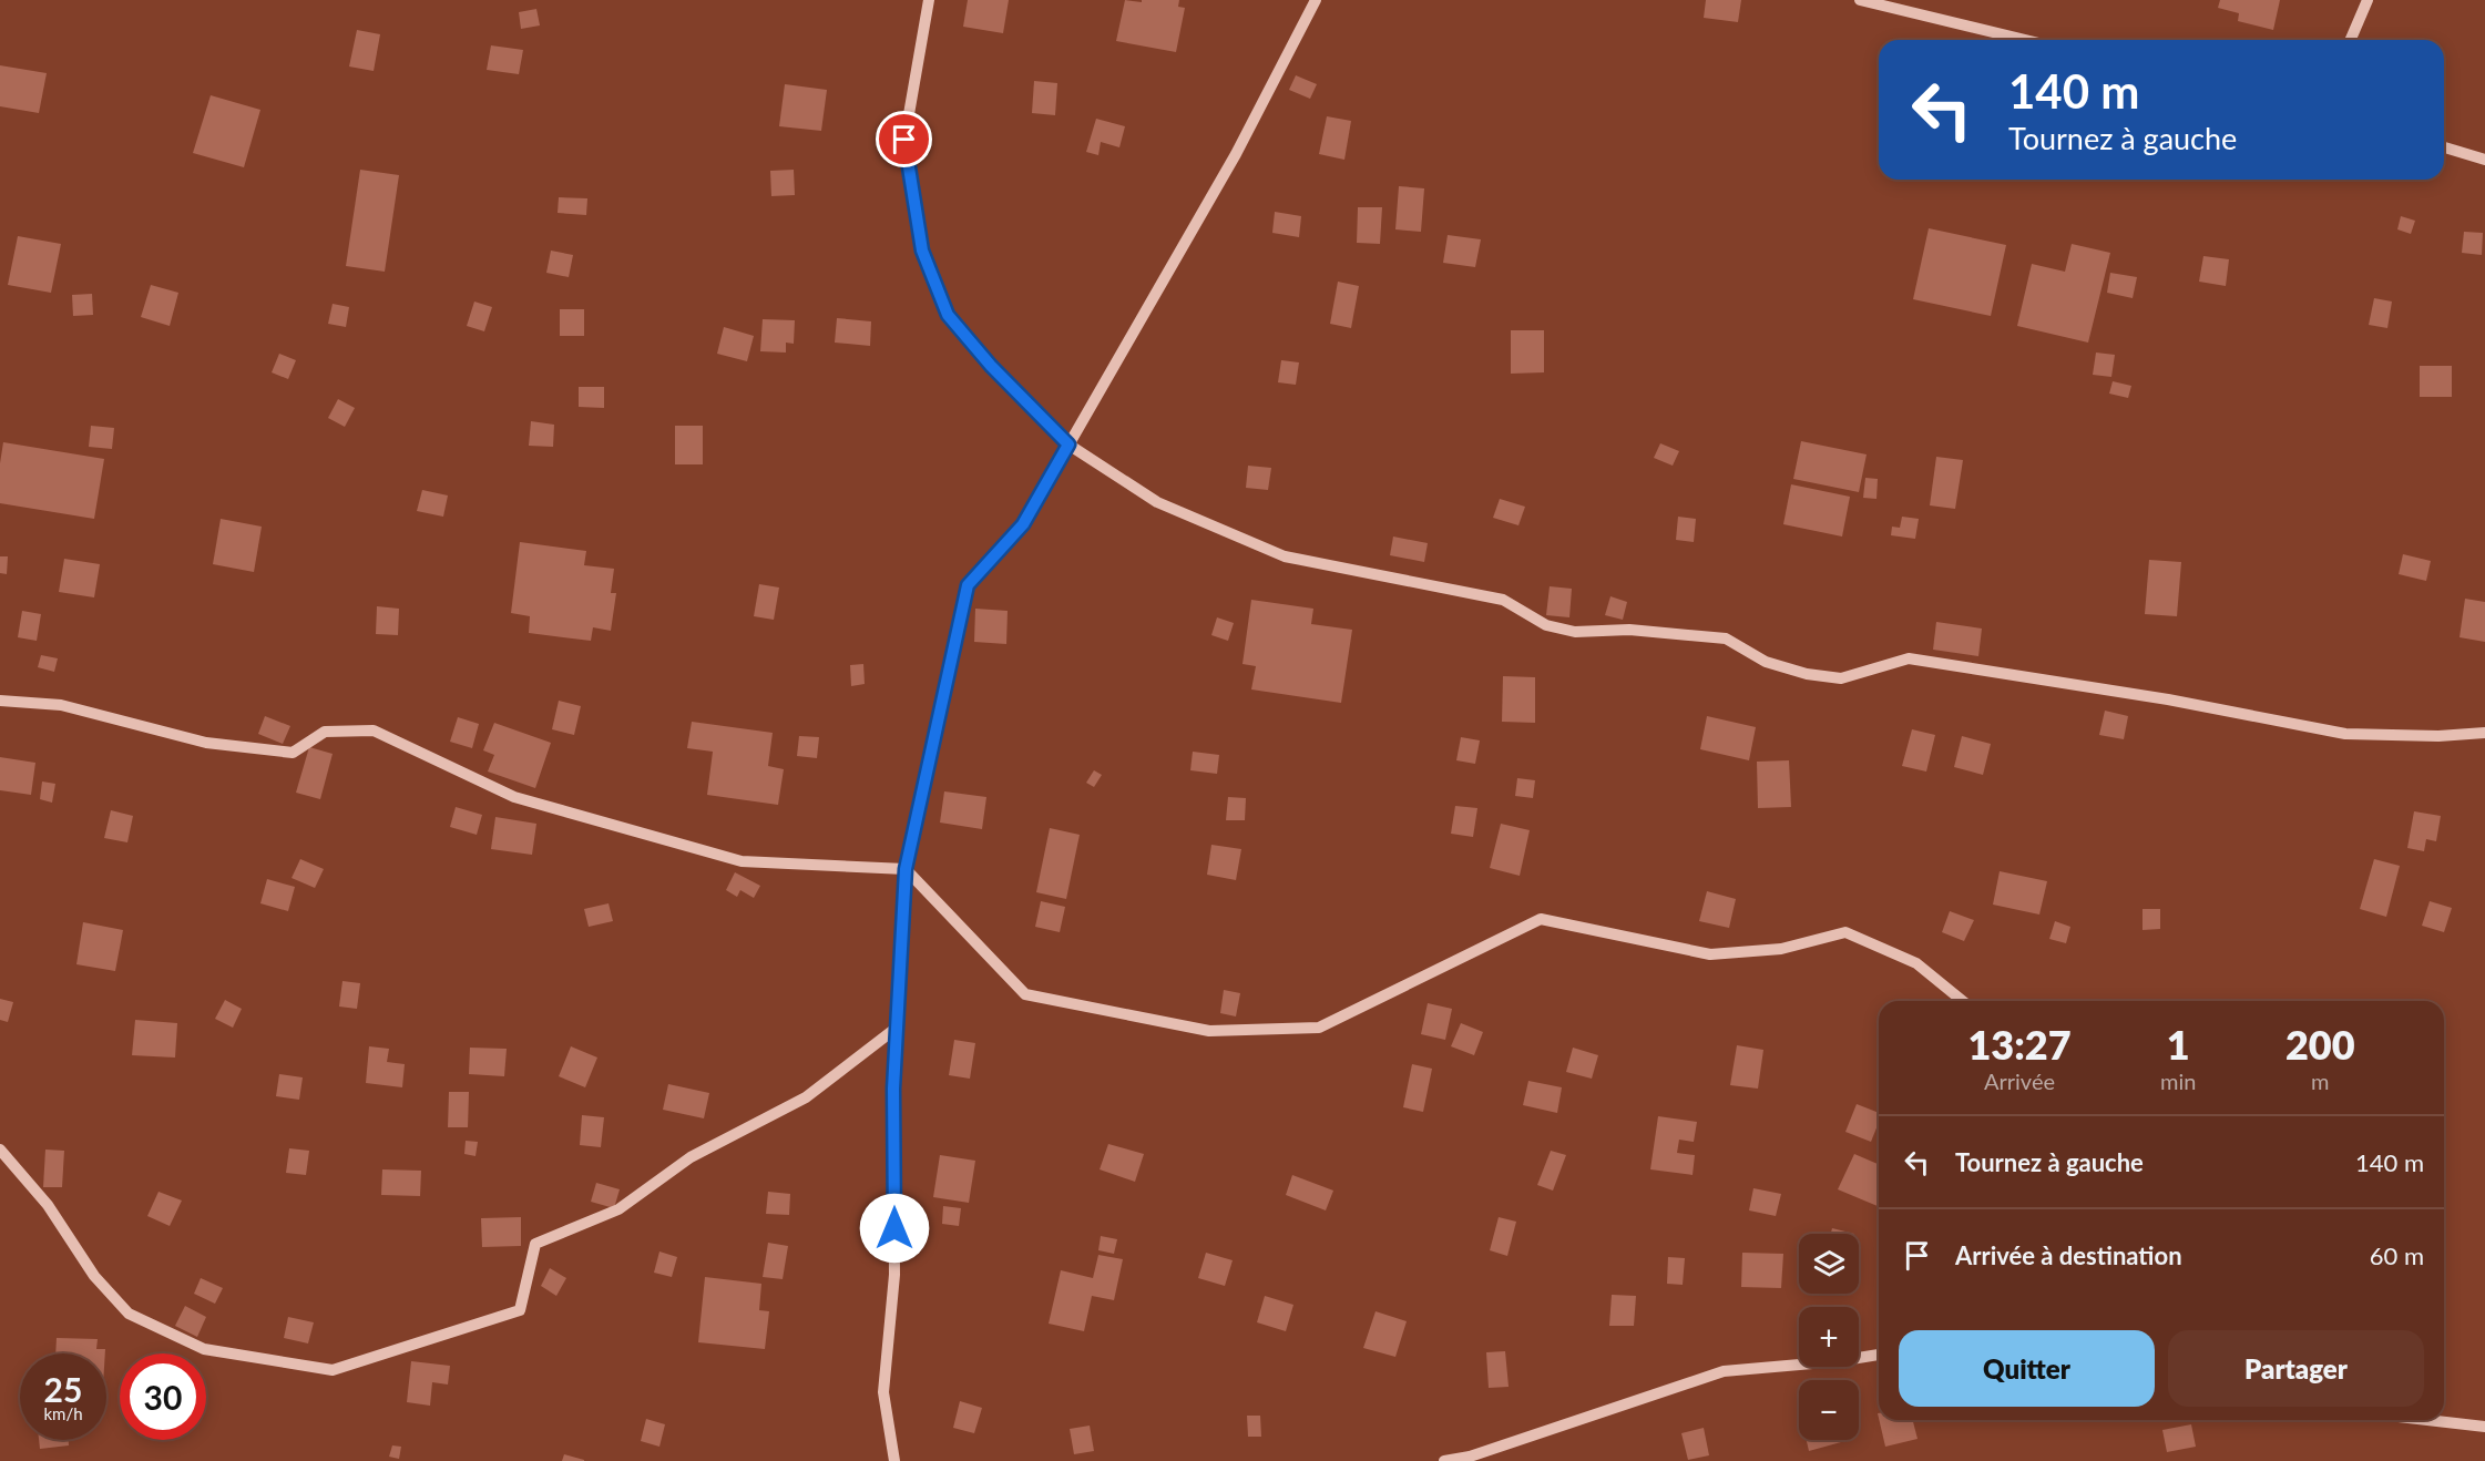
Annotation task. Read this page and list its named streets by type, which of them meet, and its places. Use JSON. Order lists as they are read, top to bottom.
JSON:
{
  "page": {
    "turn": ["140 m", "Tournez à gauche"],
    "eta": [
      "13:27",
      "Arrivée",
      "1",
      "min",
      "200",
      "m"
    ],
    "list": [
      {
        "name": "Tournez à gauche",
        "value": "140 m"
      },
      {
        "name": "Arrivée à destination",
        "value": "60 m"
      }
    ],
    "map_buttons": ["+", "−"],
    "buttons": ["Quitter", "Partager"],
    "speed": "25 km/h",
    "limit": "30"
  }
}
